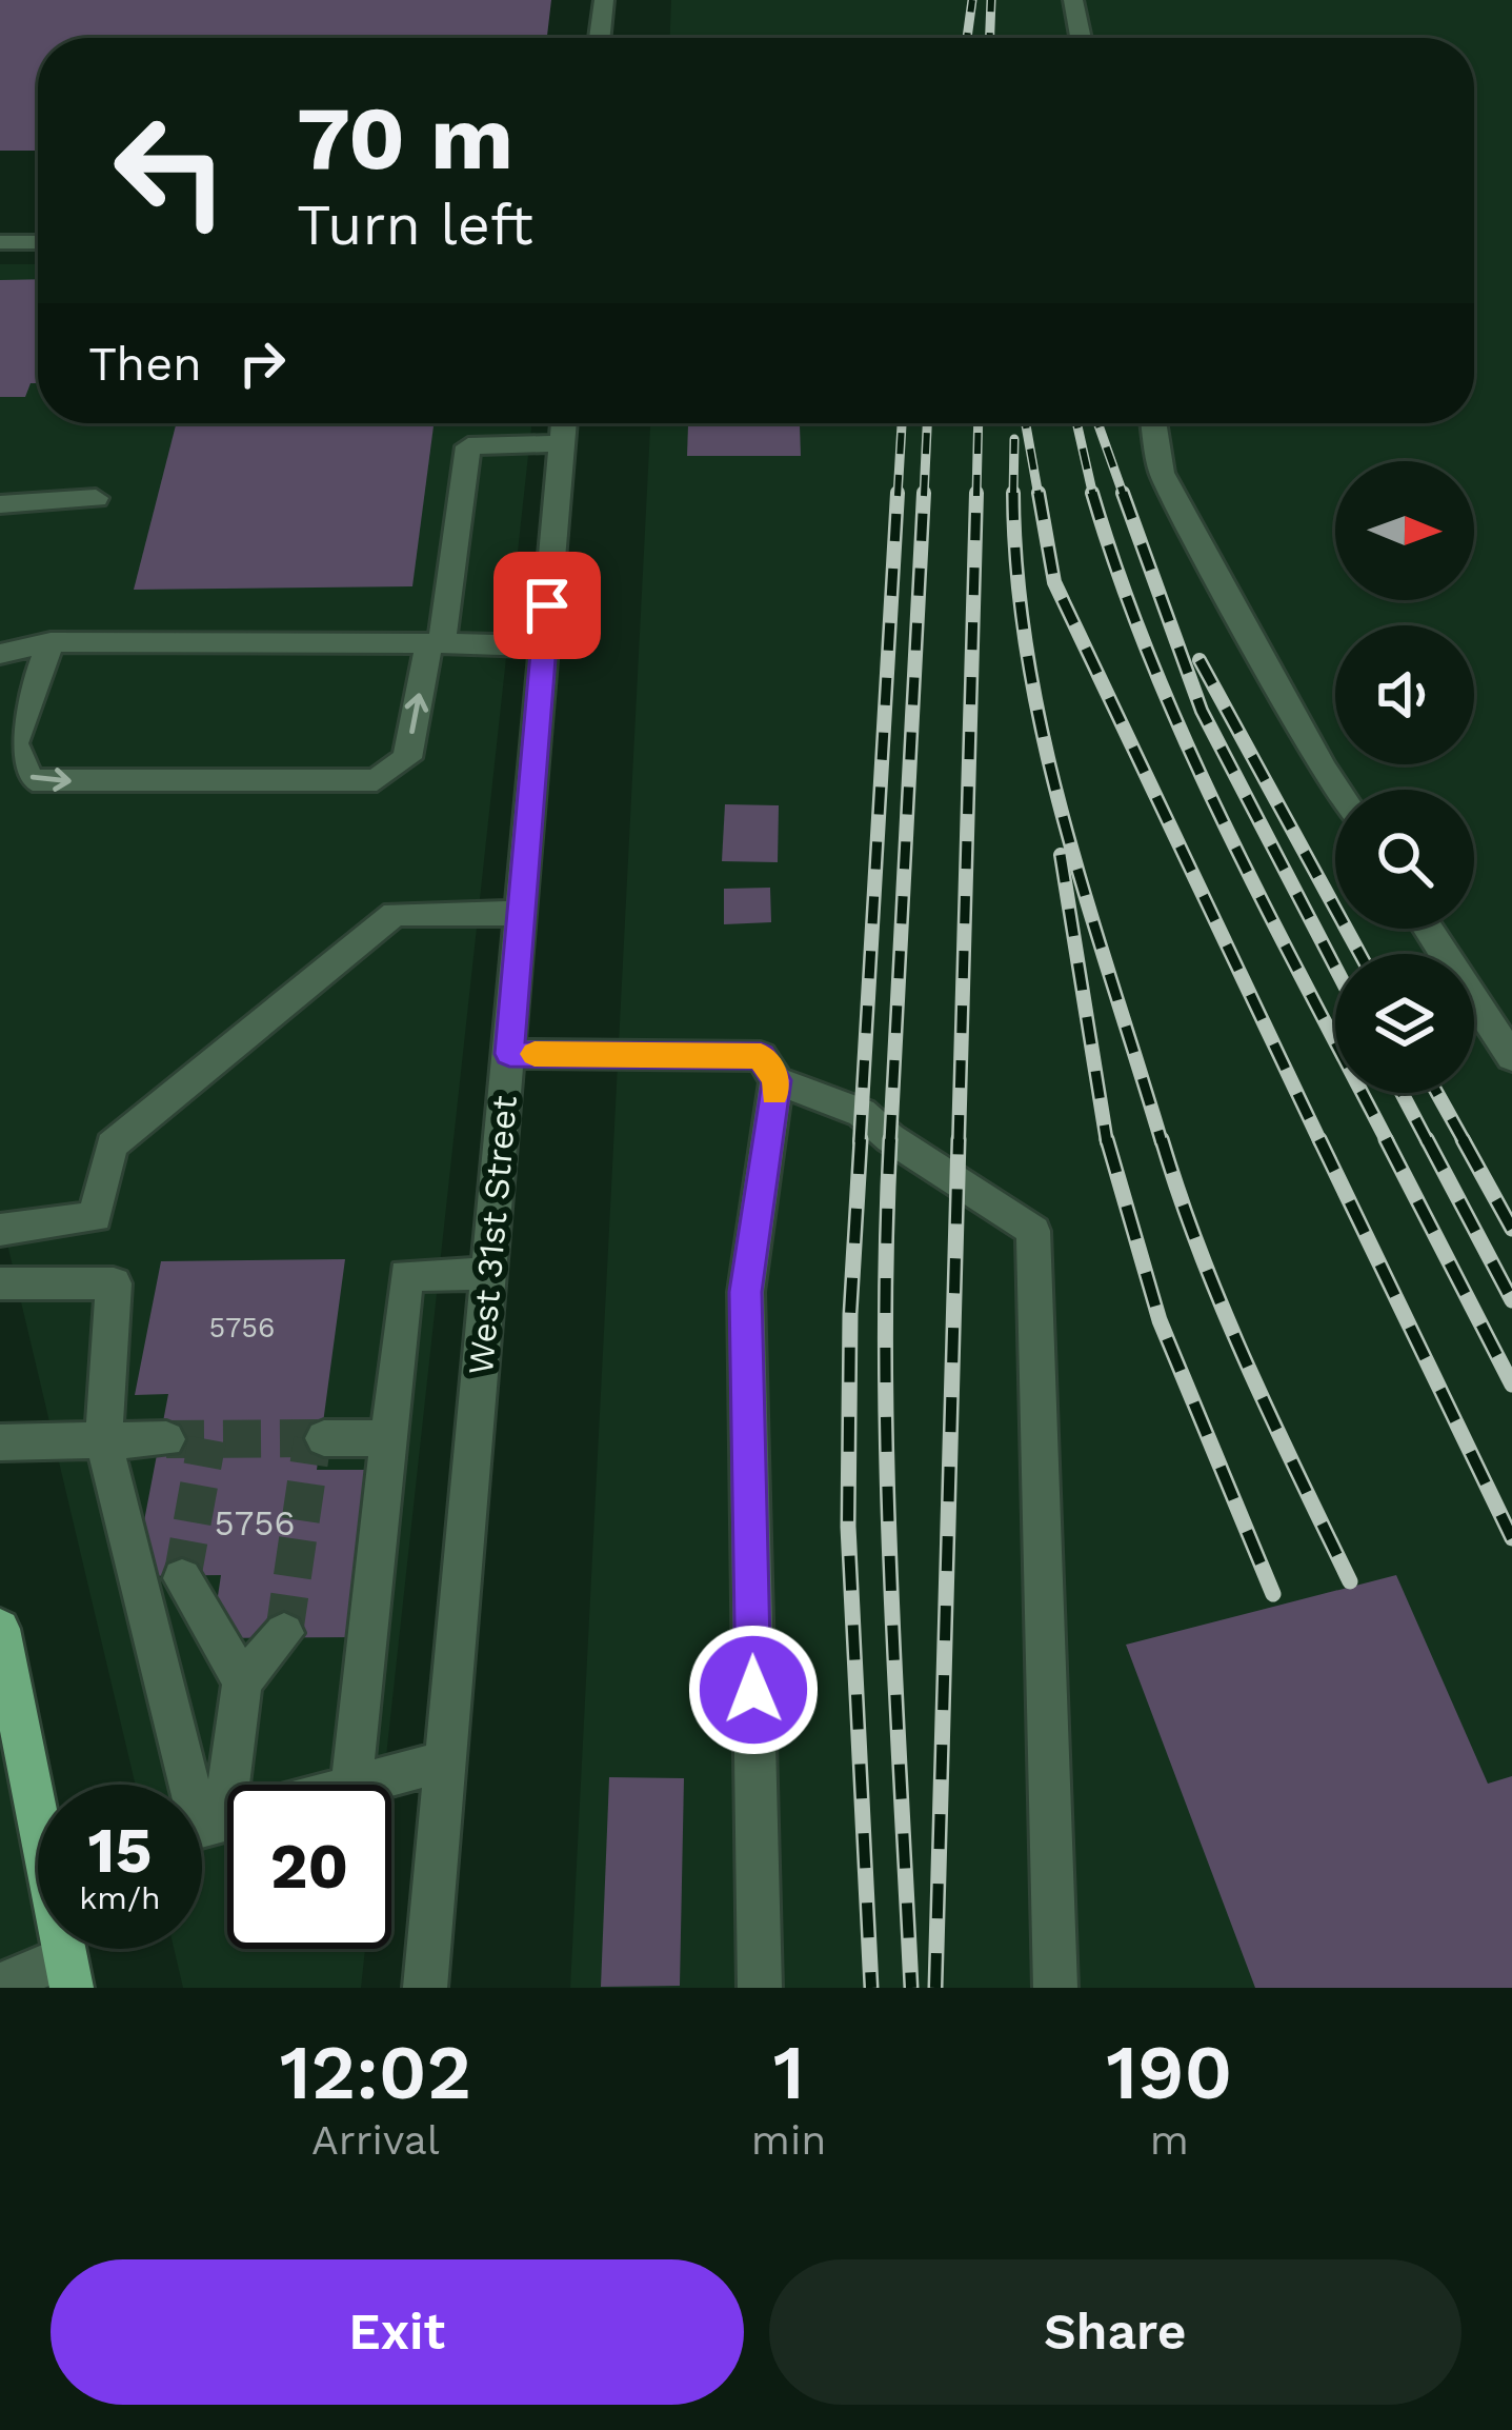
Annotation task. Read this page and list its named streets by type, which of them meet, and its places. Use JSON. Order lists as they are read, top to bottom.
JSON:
{
  "streets": {
    "street": ["West 31st Street"]
  },
  "house_numbers": ["5756", "5756"],
  "north": "right",
  "page": {
    "turn": ["70 m", "Turn left"],
    "then": "Then",
    "speed": "15 km/h",
    "limit": "20",
    "eta": [
      "12:02",
      "Arrival",
      "1",
      "min",
      "190",
      "m"
    ],
    "buttons": ["Exit", "Share"]
  }
}
